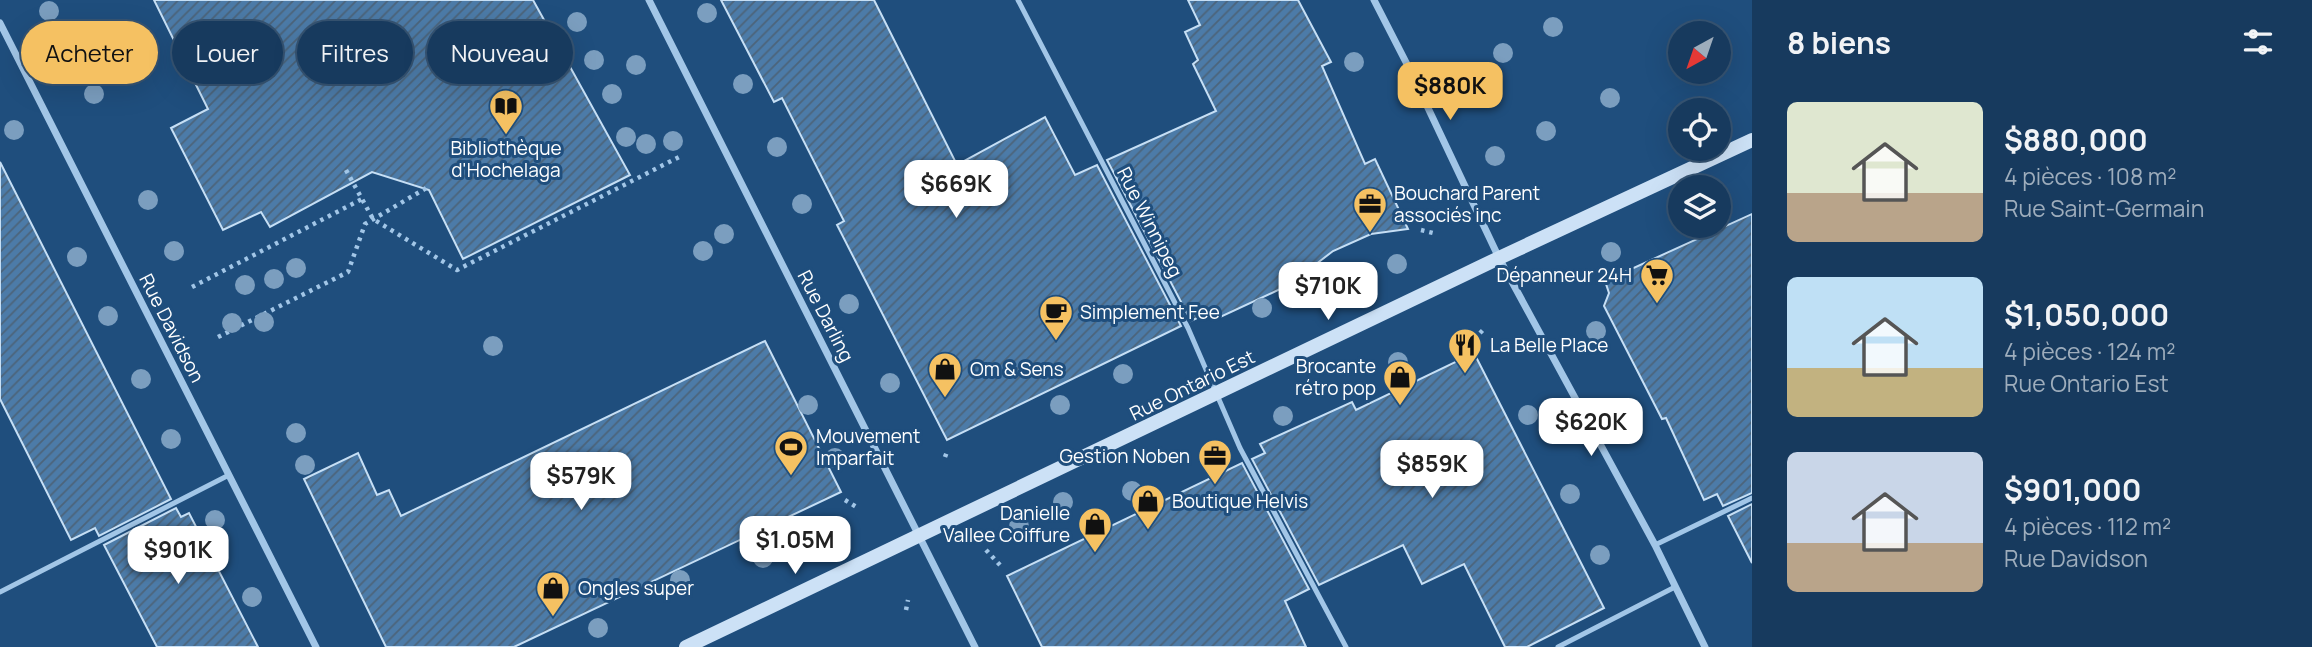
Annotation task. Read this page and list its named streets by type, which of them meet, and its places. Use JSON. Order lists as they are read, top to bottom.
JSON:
{
  "streets": {
    "main road": ["Rue Ontario Est"],
    "street": ["Rue Darling", "Rue Davidson"],
    "lane": ["Rue Winnipeg"]
  },
  "crossings": [
    ["Rue Winnipeg", "Rue Ontario Est"],
    ["Rue Darling", "Rue Ontario Est"]
  ],
  "places": {
    "library": ["Bibliothèque d'Hochelaga"],
    "office": ["Bouchard Parent associés inc", "Gestion Noben"],
    "supermarket": ["Dépanneur 24H"],
    "cafe": ["Simplement Fee"],
    "restaurant": ["La Belle Place"],
    "shop": [
      "Om & Sens",
      "Brocante rétro pop",
      "Boutique Helvis",
      "Danielle Vallee Coiffure",
      "Ongles super"
    ],
    "sports": ["Mouvement Imparfait"]
  },
  "north": "bottom left",
  "page": {
    "heading": "8 biens",
    "chip": [
      "Acheter",
      "Louer",
      "Filtres",
      "Nouveau"
    ],
    "price": [
      "$880K",
      "$669K",
      "$710K",
      "$620K",
      "$859K",
      "$579K",
      "$1.05M",
      "$901K"
    ],
    "list": [
      {
        "name": "$880,000",
        "note": "4 pièces · 108 m² · Rue Saint-Germain"
      },
      {
        "name": "$1,050,000",
        "note": "4 pièces · 124 m² · Rue Ontario Est"
      },
      {
        "name": "$901,000",
        "note": "4 pièces · 112 m² · Rue Davidson"
      }
    ]
  }
}
